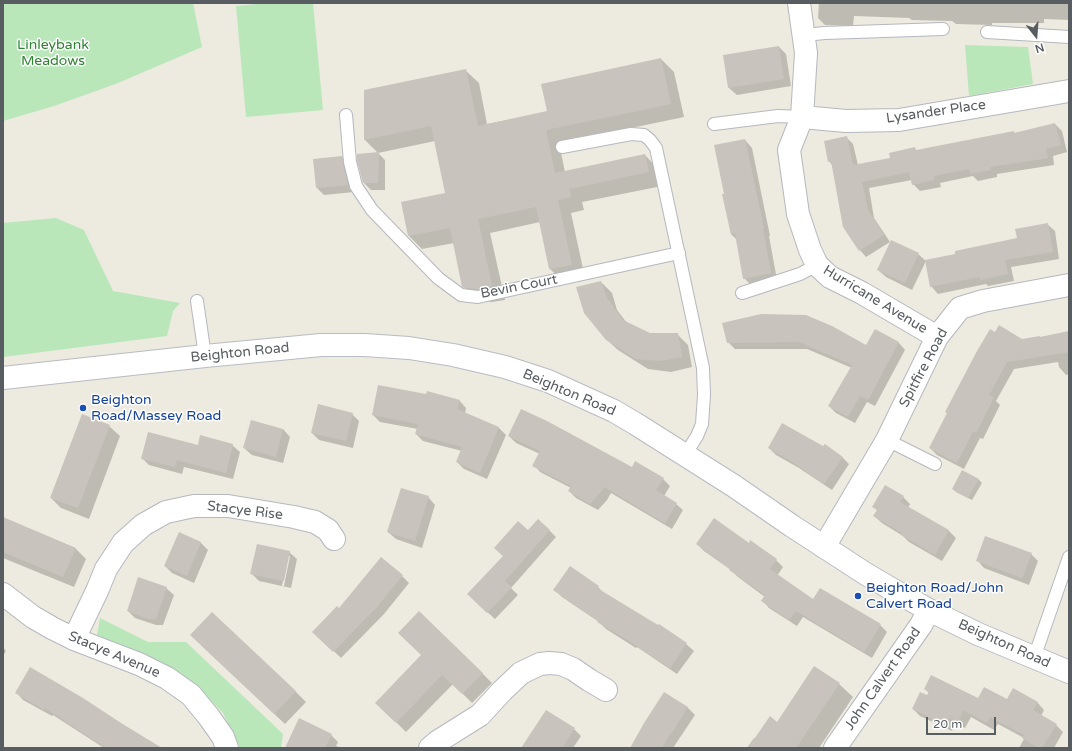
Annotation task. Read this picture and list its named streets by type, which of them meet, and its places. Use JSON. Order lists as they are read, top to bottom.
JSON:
{
  "streets": {
    "street": [
      "Lysander Place",
      "Hurricane Avenue",
      "Beighton Road",
      "Spitfire Road",
      "Stacye Rise",
      "Stacye Avenue",
      "John Calvert Road"
    ],
    "lane": ["Bevin Court"]
  },
  "crossings": [
    ["Lysander Place", "Hurricane Avenue"],
    ["Hurricane Avenue", "Spitfire Road"],
    ["Beighton Road", "Spitfire Road"],
    ["Beighton Road", "John Calvert Road"],
    ["Stacye Rise", "Stacye Avenue"]
  ],
  "parks": ["Linleybank Meadows"],
  "places": ["Beighton Road/Massey Road", "Beighton Road/John Calvert Road"],
  "scale_bar": "20 m",
  "north": "bottom"
}
